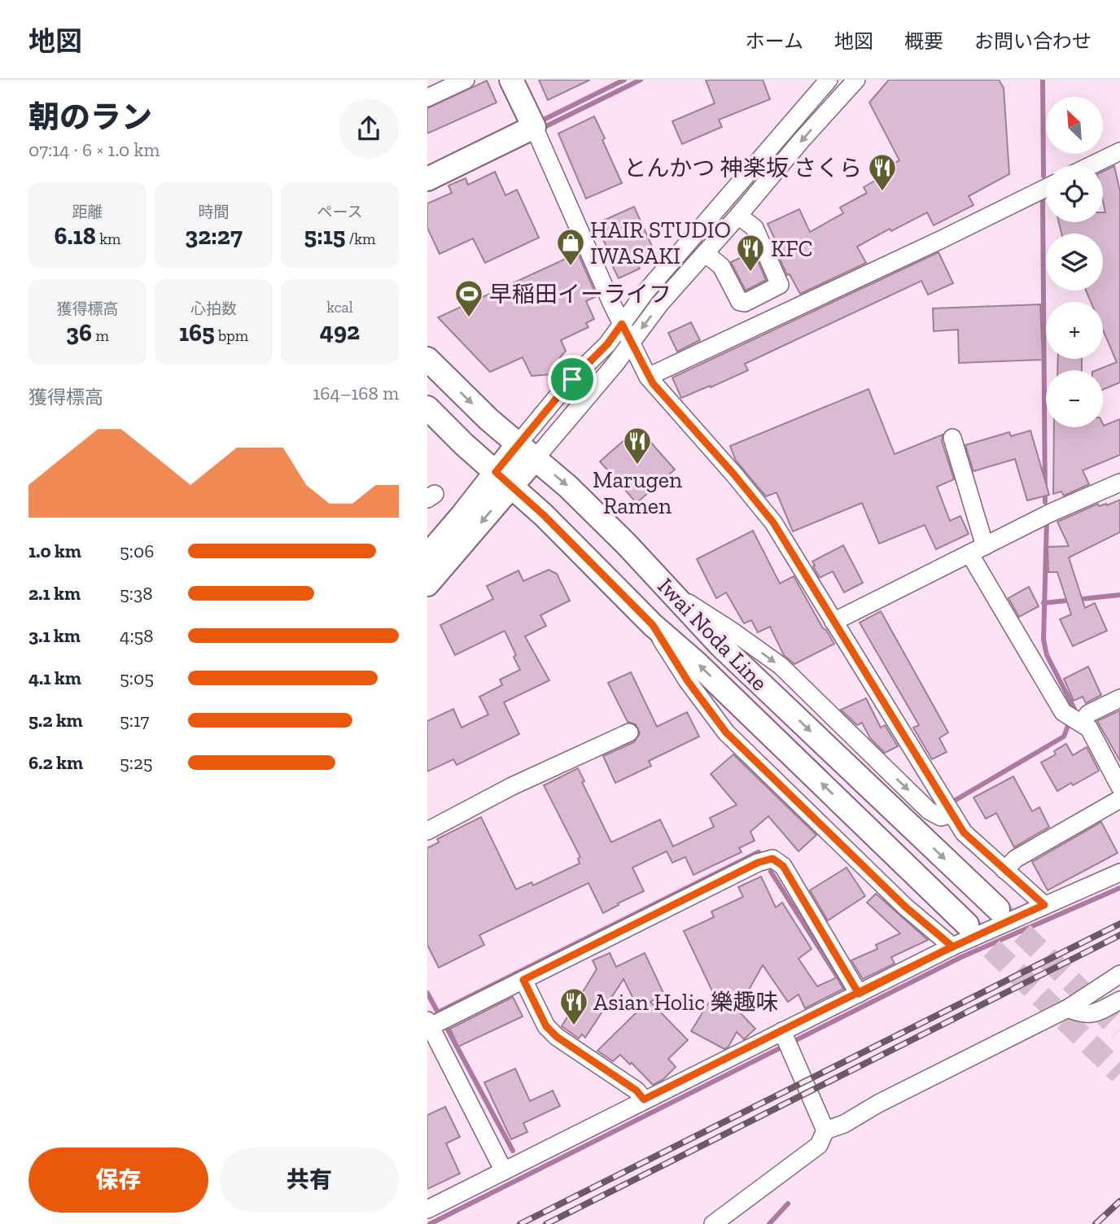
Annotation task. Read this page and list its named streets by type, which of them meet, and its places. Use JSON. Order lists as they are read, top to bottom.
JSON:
{
  "streets": {
    "main road": ["Iwai Noda Line"]
  },
  "places": {
    "restaurant": [
      "とんかつ 神楽坂 さくら",
      "KFC",
      "Marugen Ramen",
      "Asian Holic 樂趣味"
    ],
    "shop": ["HAIR STUDIO IWASAKI"],
    "sports": ["早稲田イーライフ"]
  },
  "north": "top left",
  "page": {
    "header": "地図",
    "nav": [
      "ホーム",
      "地図",
      "概要",
      "お問い合わせ"
    ],
    "heading": ["朝のラン", "07:14 · 6 × 1.0 km"],
    "map_buttons": ["+", "−"],
    "stats": [
      ["距離", "6.18 km"],
      ["時間", "32:27"],
      ["ペース", "5:15 /km"],
      ["獲得標高", "36 m"],
      ["心拍数", "165 bpm"],
      ["kcal", "492"]
    ],
    "chart": ["獲得標高", "164–168 m"],
    "list": [
      {
        "name": "1.0 km",
        "note": "5:06"
      },
      {
        "name": "2.1 km",
        "note": "5:38"
      },
      {
        "name": "3.1 km",
        "note": "4:58"
      },
      {
        "name": "4.1 km",
        "note": "5:05"
      },
      {
        "name": "5.2 km",
        "note": "5:17"
      },
      {
        "name": "6.2 km",
        "note": "5:25"
      }
    ],
    "buttons": ["保存", "共有"]
  }
}
